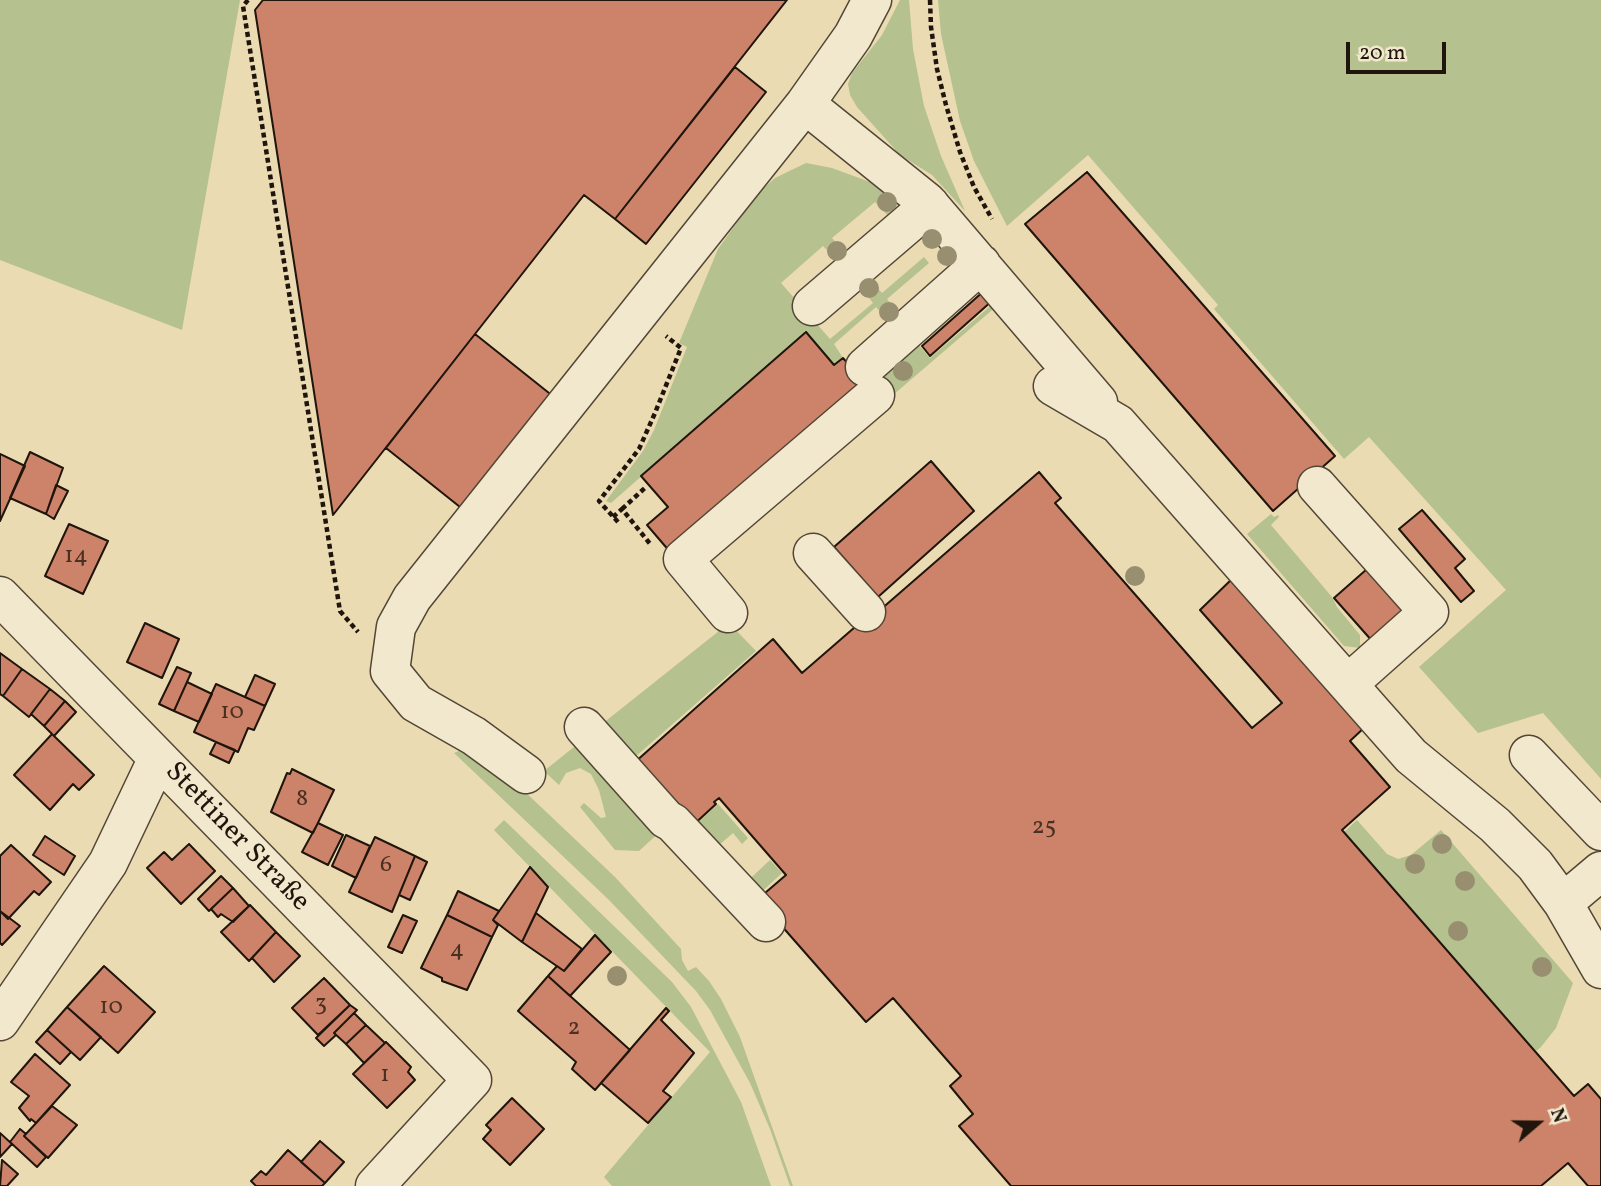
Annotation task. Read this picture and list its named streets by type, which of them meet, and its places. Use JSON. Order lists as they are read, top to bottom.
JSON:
{
  "streets": {
    "street": ["Stettiner Straße"]
  },
  "house_numbers": [
    "14",
    "10",
    "8",
    "25",
    "6",
    "4",
    "3",
    "10",
    "2",
    "1"
  ],
  "scale_bar": "20 m",
  "north": "right"
}
